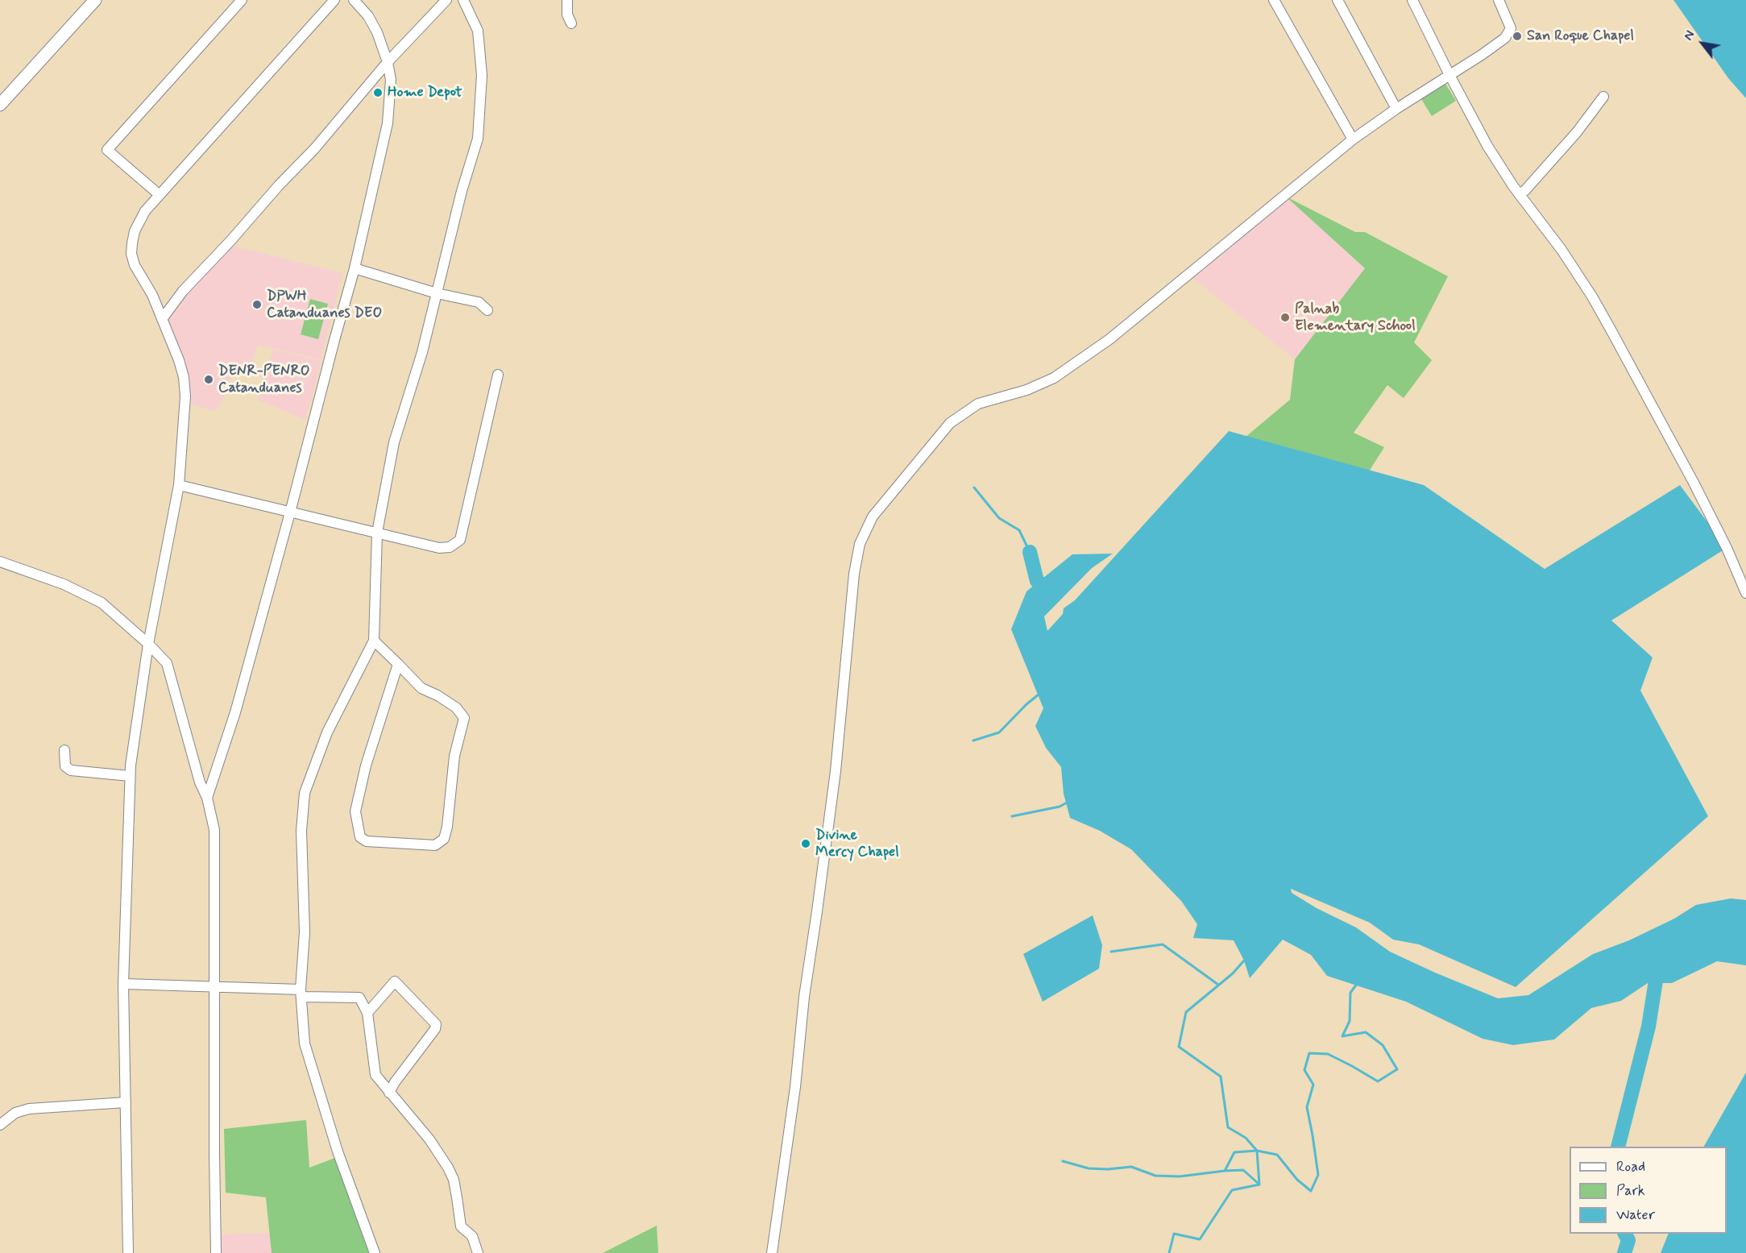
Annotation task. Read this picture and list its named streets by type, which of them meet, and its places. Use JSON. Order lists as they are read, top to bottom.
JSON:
{
  "places": [
    "San Roque Chapel",
    "Home Depot",
    "DPWH Catanduanes DEO",
    "Palnab Elementary School",
    "DENR-PENRO Catanduanes",
    "Divine Mercy Chapel"
  ],
  "legend": ["Road", "Park", "Water"],
  "north": "top left"
}
